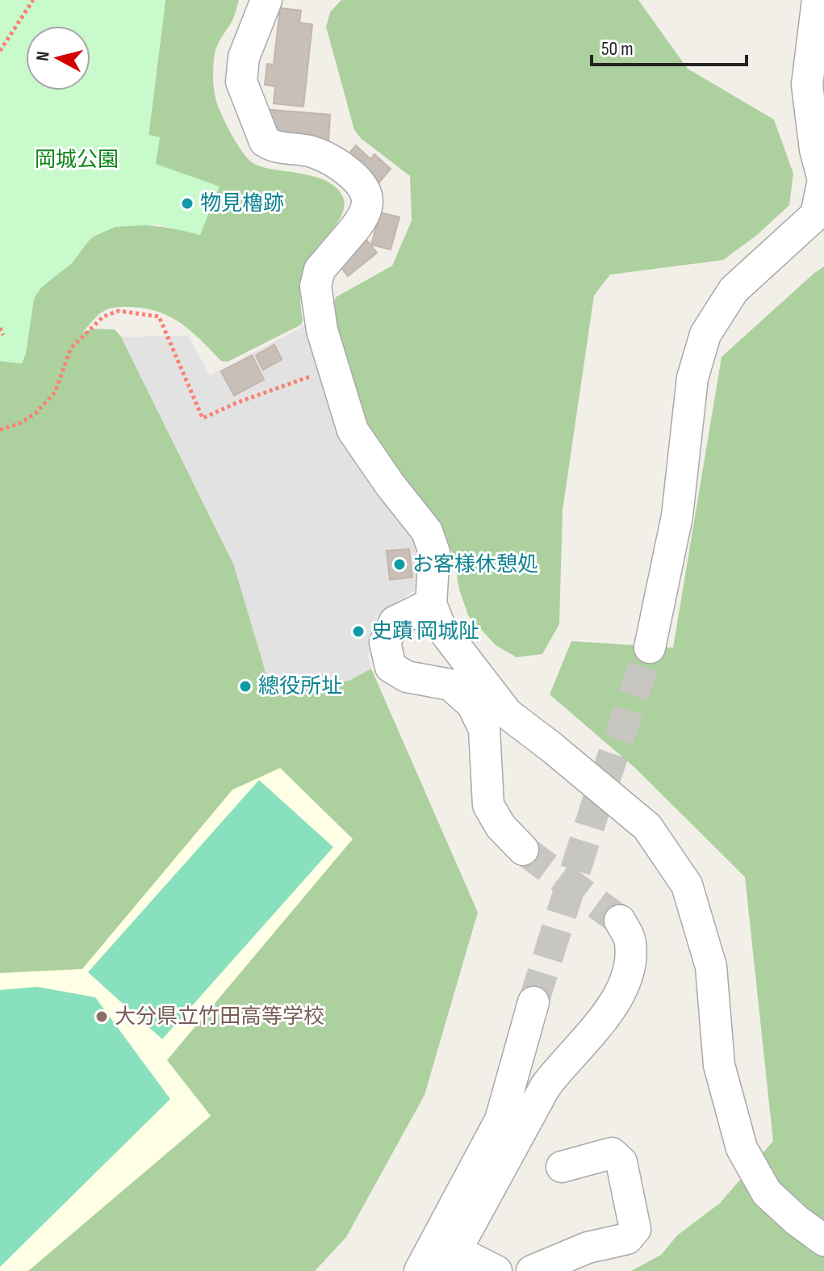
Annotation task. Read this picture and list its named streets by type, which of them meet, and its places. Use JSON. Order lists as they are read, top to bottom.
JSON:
{
  "parks": ["岡城公園"],
  "places": [
    "物見櫓跡",
    "お客様休憩処",
    "史蹟 岡城阯",
    "總役所址",
    "大分県立竹田高等学校"
  ],
  "scale_bar": "50 m",
  "north": "left"
}
